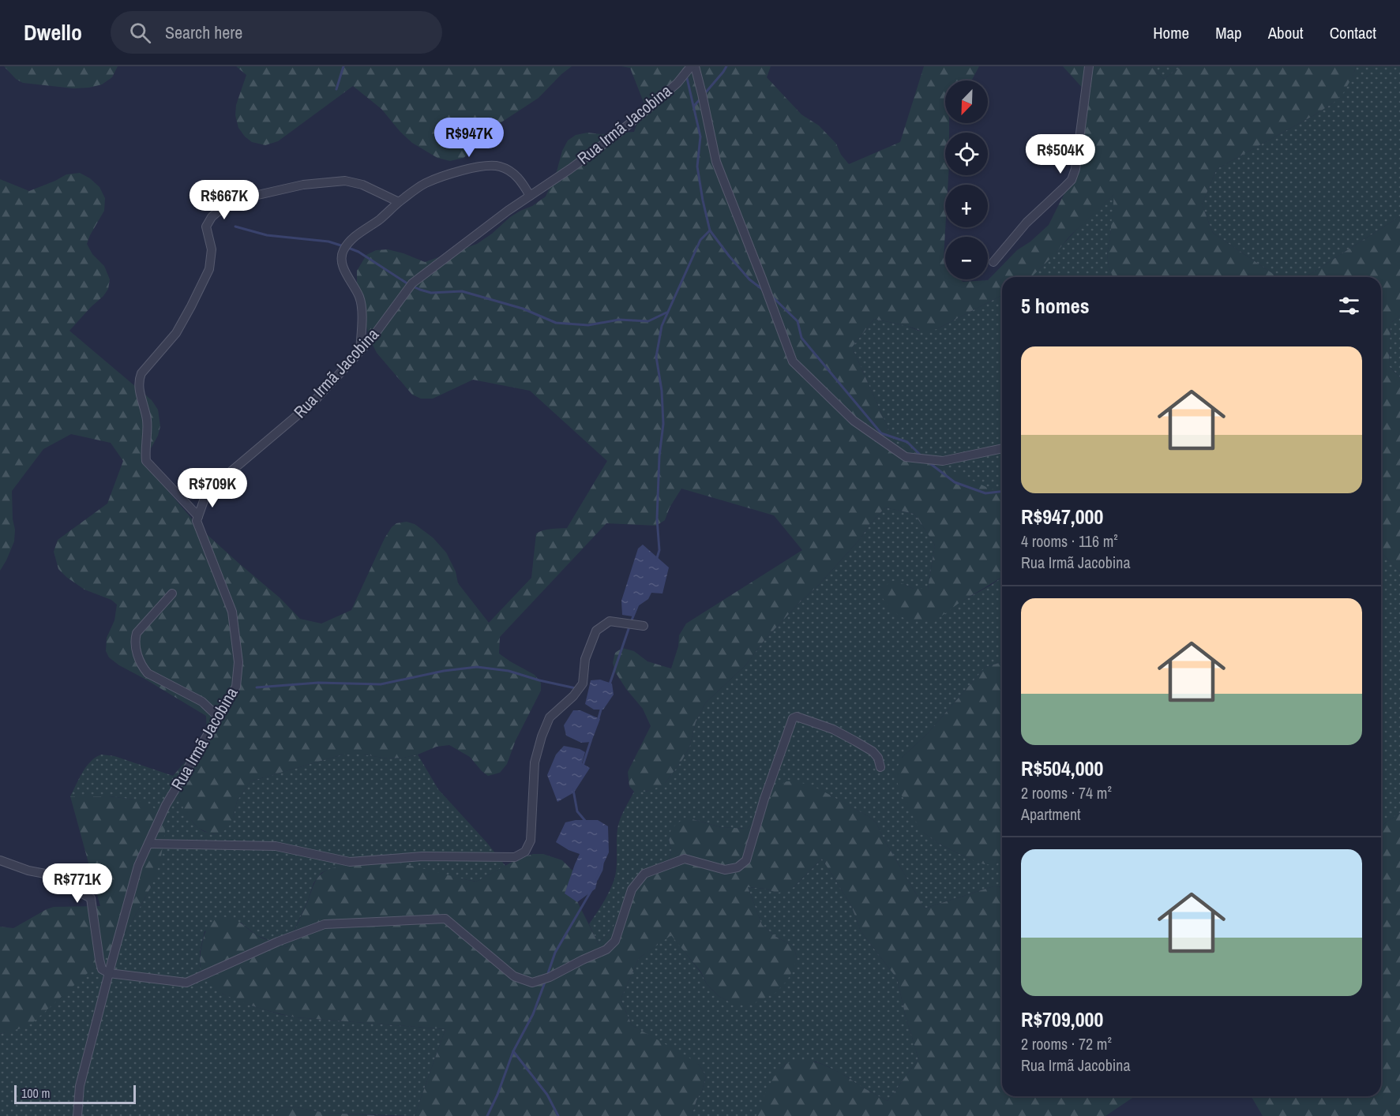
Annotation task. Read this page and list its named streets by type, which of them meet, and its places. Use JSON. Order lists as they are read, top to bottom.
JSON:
{
  "streets": {
    "street": ["Rua Irmã Jacobina"]
  },
  "scale_bar": "100 m",
  "north": "bottom left",
  "page": {
    "header": "Dwello",
    "search": "Search here",
    "nav": [
      "Home",
      "Map",
      "About",
      "Contact"
    ],
    "map_buttons": ["+", "−"],
    "price": [
      "R$947K",
      "R$504K",
      "R$667K",
      "R$709K",
      "R$771K"
    ],
    "heading": "5 homes",
    "list": [
      {
        "name": "R$947,000",
        "note": "4 rooms · 116 m² · Rua Irmã Jacobina"
      },
      {
        "name": "R$504,000",
        "note": "2 rooms · 74 m² · Apartment"
      },
      {
        "name": "R$709,000",
        "note": "2 rooms · 72 m² · Rua Irmã Jacobina"
      }
    ],
    "scale": "100 m"
  }
}
